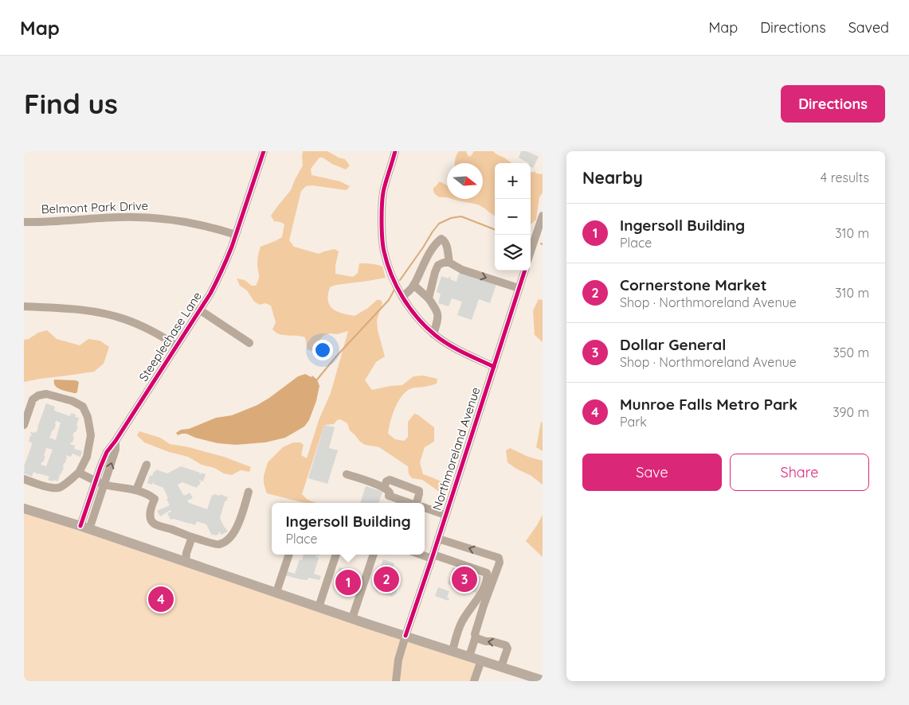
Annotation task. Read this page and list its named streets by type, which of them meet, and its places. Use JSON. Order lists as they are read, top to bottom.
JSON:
{
  "streets": {
    "street": ["Belmont Park Drive", "Steeplechase Lane", "Northmoreland Avenue"]
  },
  "crossings": [
    ["Belmont Park Drive", "Steeplechase Lane"]
  ],
  "north": "right",
  "page": {
    "header": "Map",
    "nav": ["Map", "Directions", "Saved"],
    "buttons": [
      "Directions",
      ["Save", "Share"]
    ],
    "title": "Find us",
    "heading": ["Nearby", "4 results"],
    "map_buttons": ["+", "−"],
    "list": [
      {
        "mark": "1",
        "name": "Ingersoll Building",
        "note": "Place",
        "value": "310 m"
      },
      {
        "mark": "2",
        "name": "Cornerstone Market",
        "note": "Shop · Northmoreland Avenue",
        "value": "310 m"
      },
      {
        "mark": "3",
        "name": "Dollar General",
        "note": "Shop · Northmoreland Avenue",
        "value": "350 m"
      },
      {
        "mark": "4",
        "name": "Munroe Falls Metro Park",
        "note": "Park",
        "value": "390 m"
      }
    ],
    "popup": ["Ingersoll Building", "Place"],
    "pins": [
      "2",
      "3",
      "1",
      "4"
    ]
  }
}
